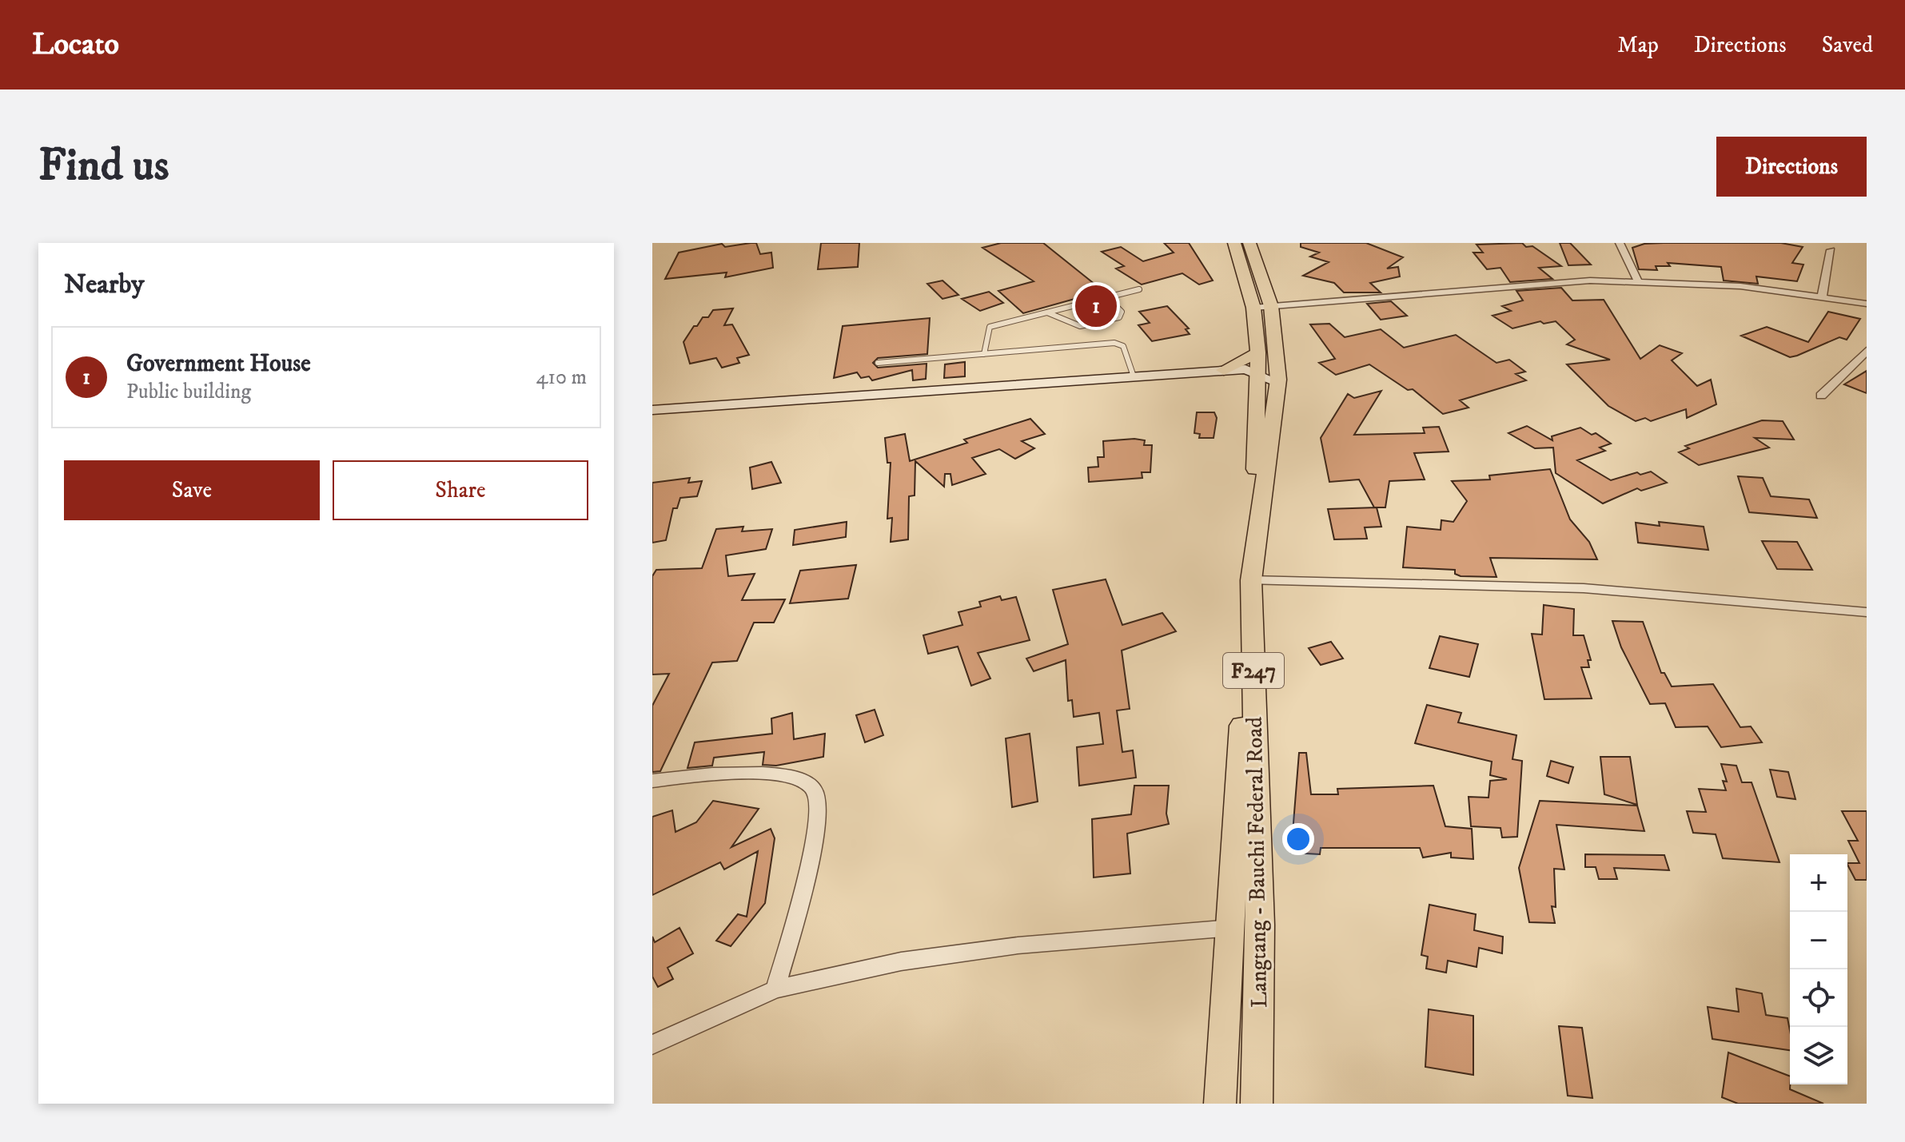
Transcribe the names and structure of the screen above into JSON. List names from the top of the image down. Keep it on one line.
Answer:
{"streets":{"main road":["F247","Langtang - Bauchi Federal Road"]},"page":{"header":"Locato","nav":["Map","Directions","Saved"],"buttons":["Directions",["Save","Share"]],"title":"Find us","heading":"Nearby","pins":"1","list":[{"mark":"1","name":"Government House","note":"Public building","value":"410 m"}],"map_buttons":["+","−"]}}
